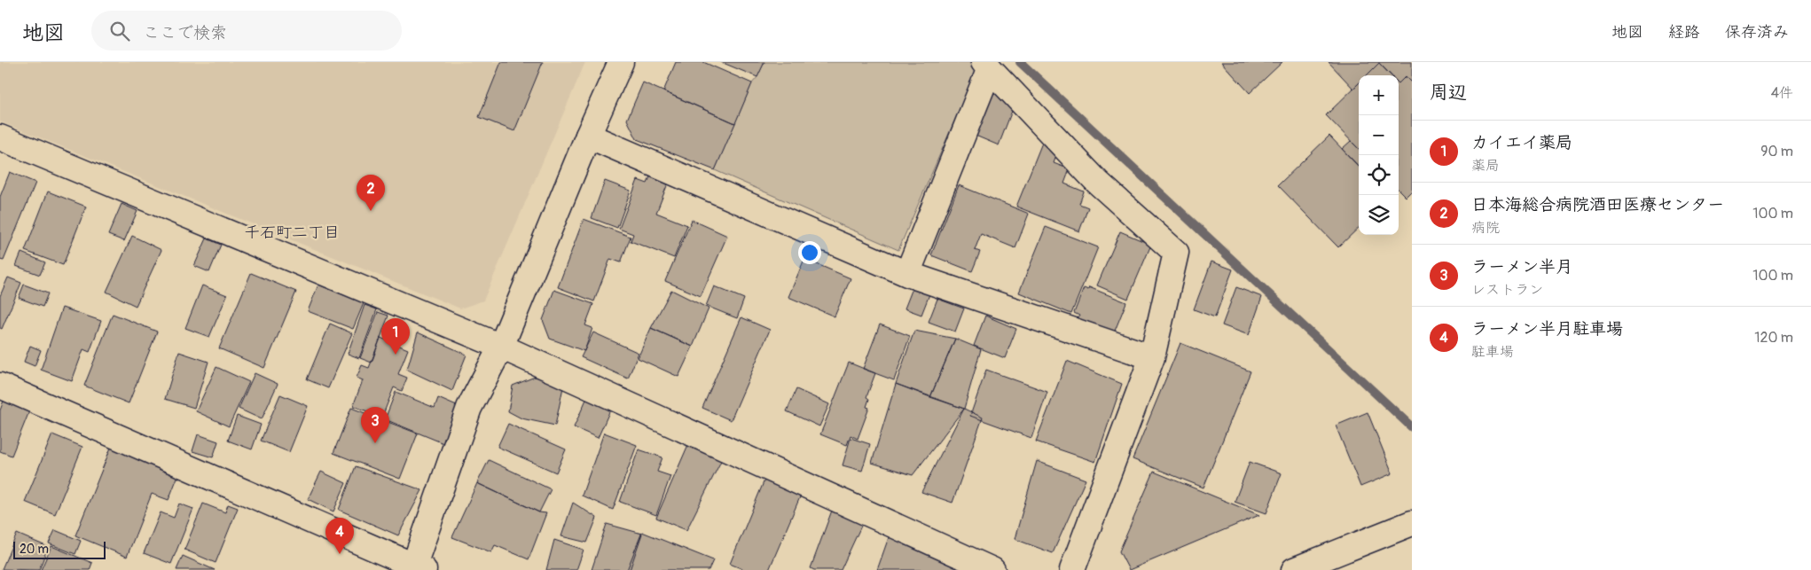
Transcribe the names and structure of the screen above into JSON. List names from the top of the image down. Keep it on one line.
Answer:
{"districts":["千石町二丁目"],"scale_bar":"20 m","page":{"header":"地図","search":"ここで検索","nav":["地図","経路","保存済み"],"heading":["周辺","4件"],"map_buttons":["+","−"],"list":[{"mark":"1","name":"カイエイ薬局","note":"薬局","value":"90 m"},{"mark":"2","name":"日本海総合病院酒田医療センター","note":"病院","value":"100 m"},{"mark":"3","name":"ラーメン半月","note":"レストラン","value":"100 m"},{"mark":"4","name":"ラーメン半月駐車場","note":"駐車場","value":"120 m"}],"pins":["2","1","3","4"],"scale":"20 m"}}
